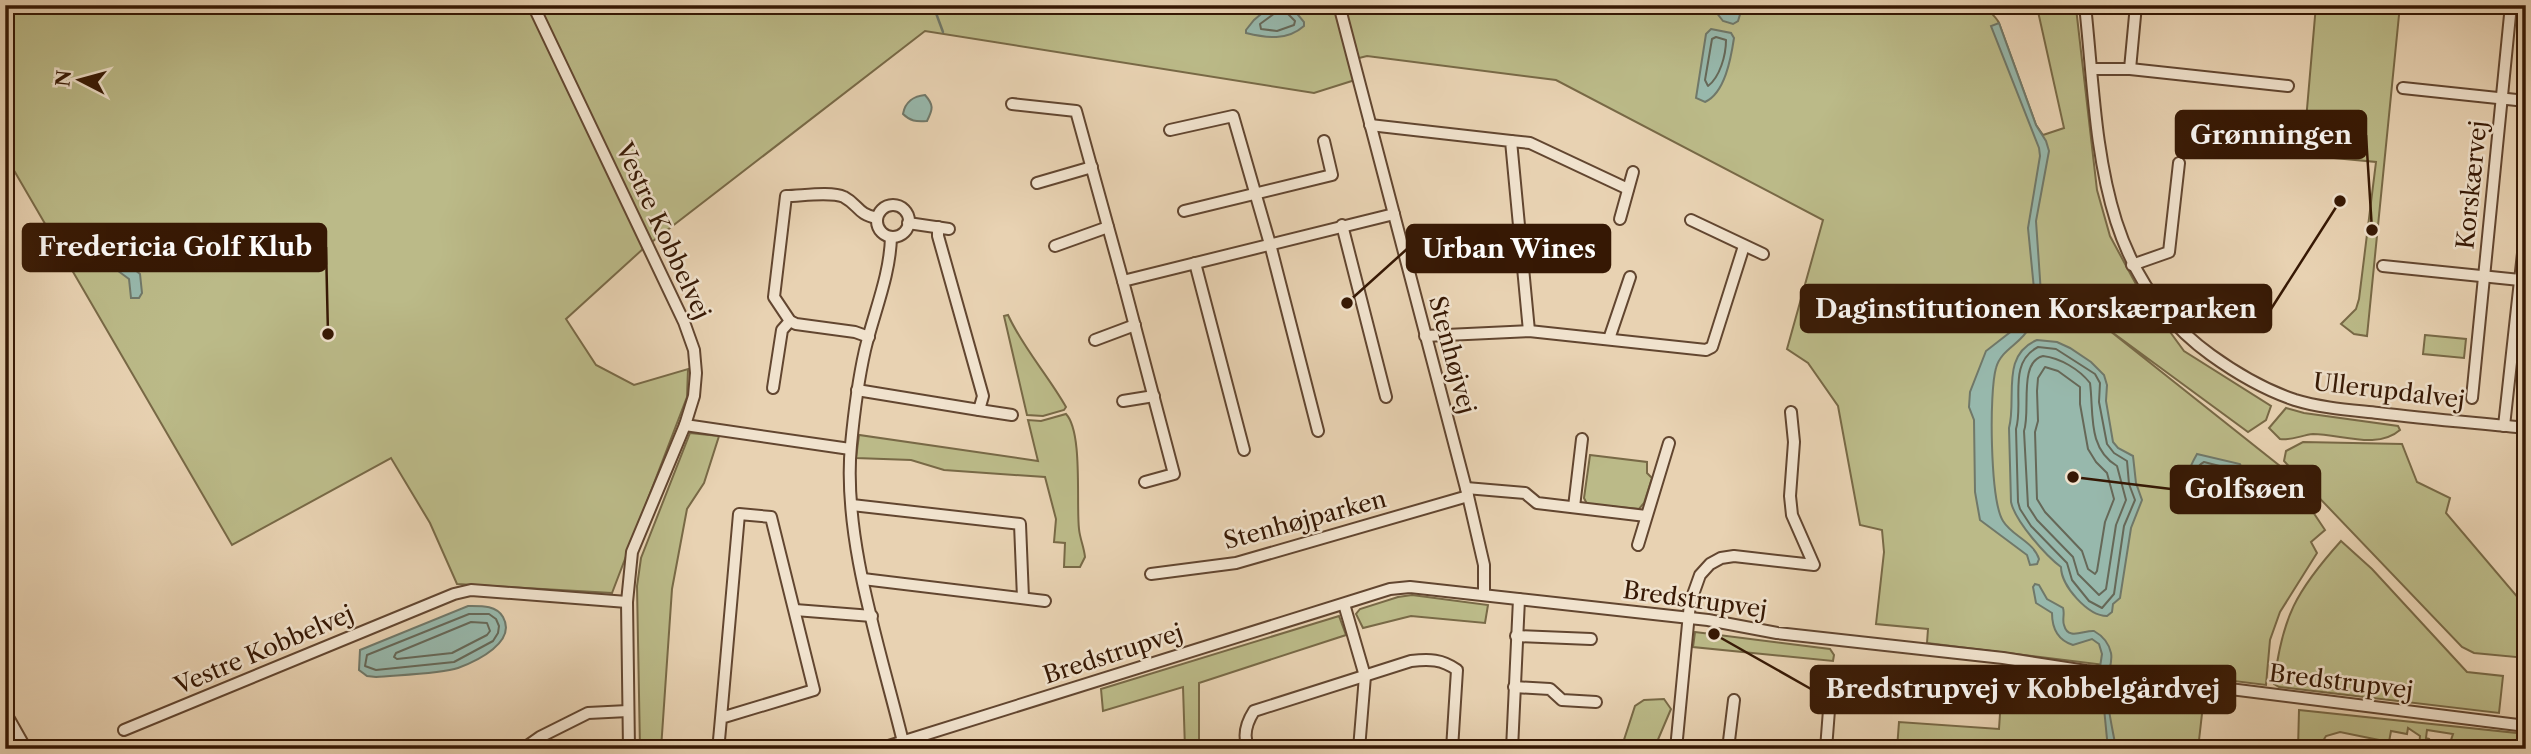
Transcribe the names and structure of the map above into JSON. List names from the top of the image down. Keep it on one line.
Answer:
{"streets":{"street":["Korskærvej","Vestre Kobbelvej","Stenhøjvej","Ullerupdalvej","Stenhøjparken","Bredstrupvej"]},"crossings":[["Stenhøjvej","Stenhøjparken"],["Stenhøjvej","Bredstrupvej"]],"places":["Daginstitutionen Korskærparken","Grønningen","Urban Wines","Fredericia Golf Klub","Golfsøen","Bredstrupvej v Kobbelgårdvej"],"north":"left"}
